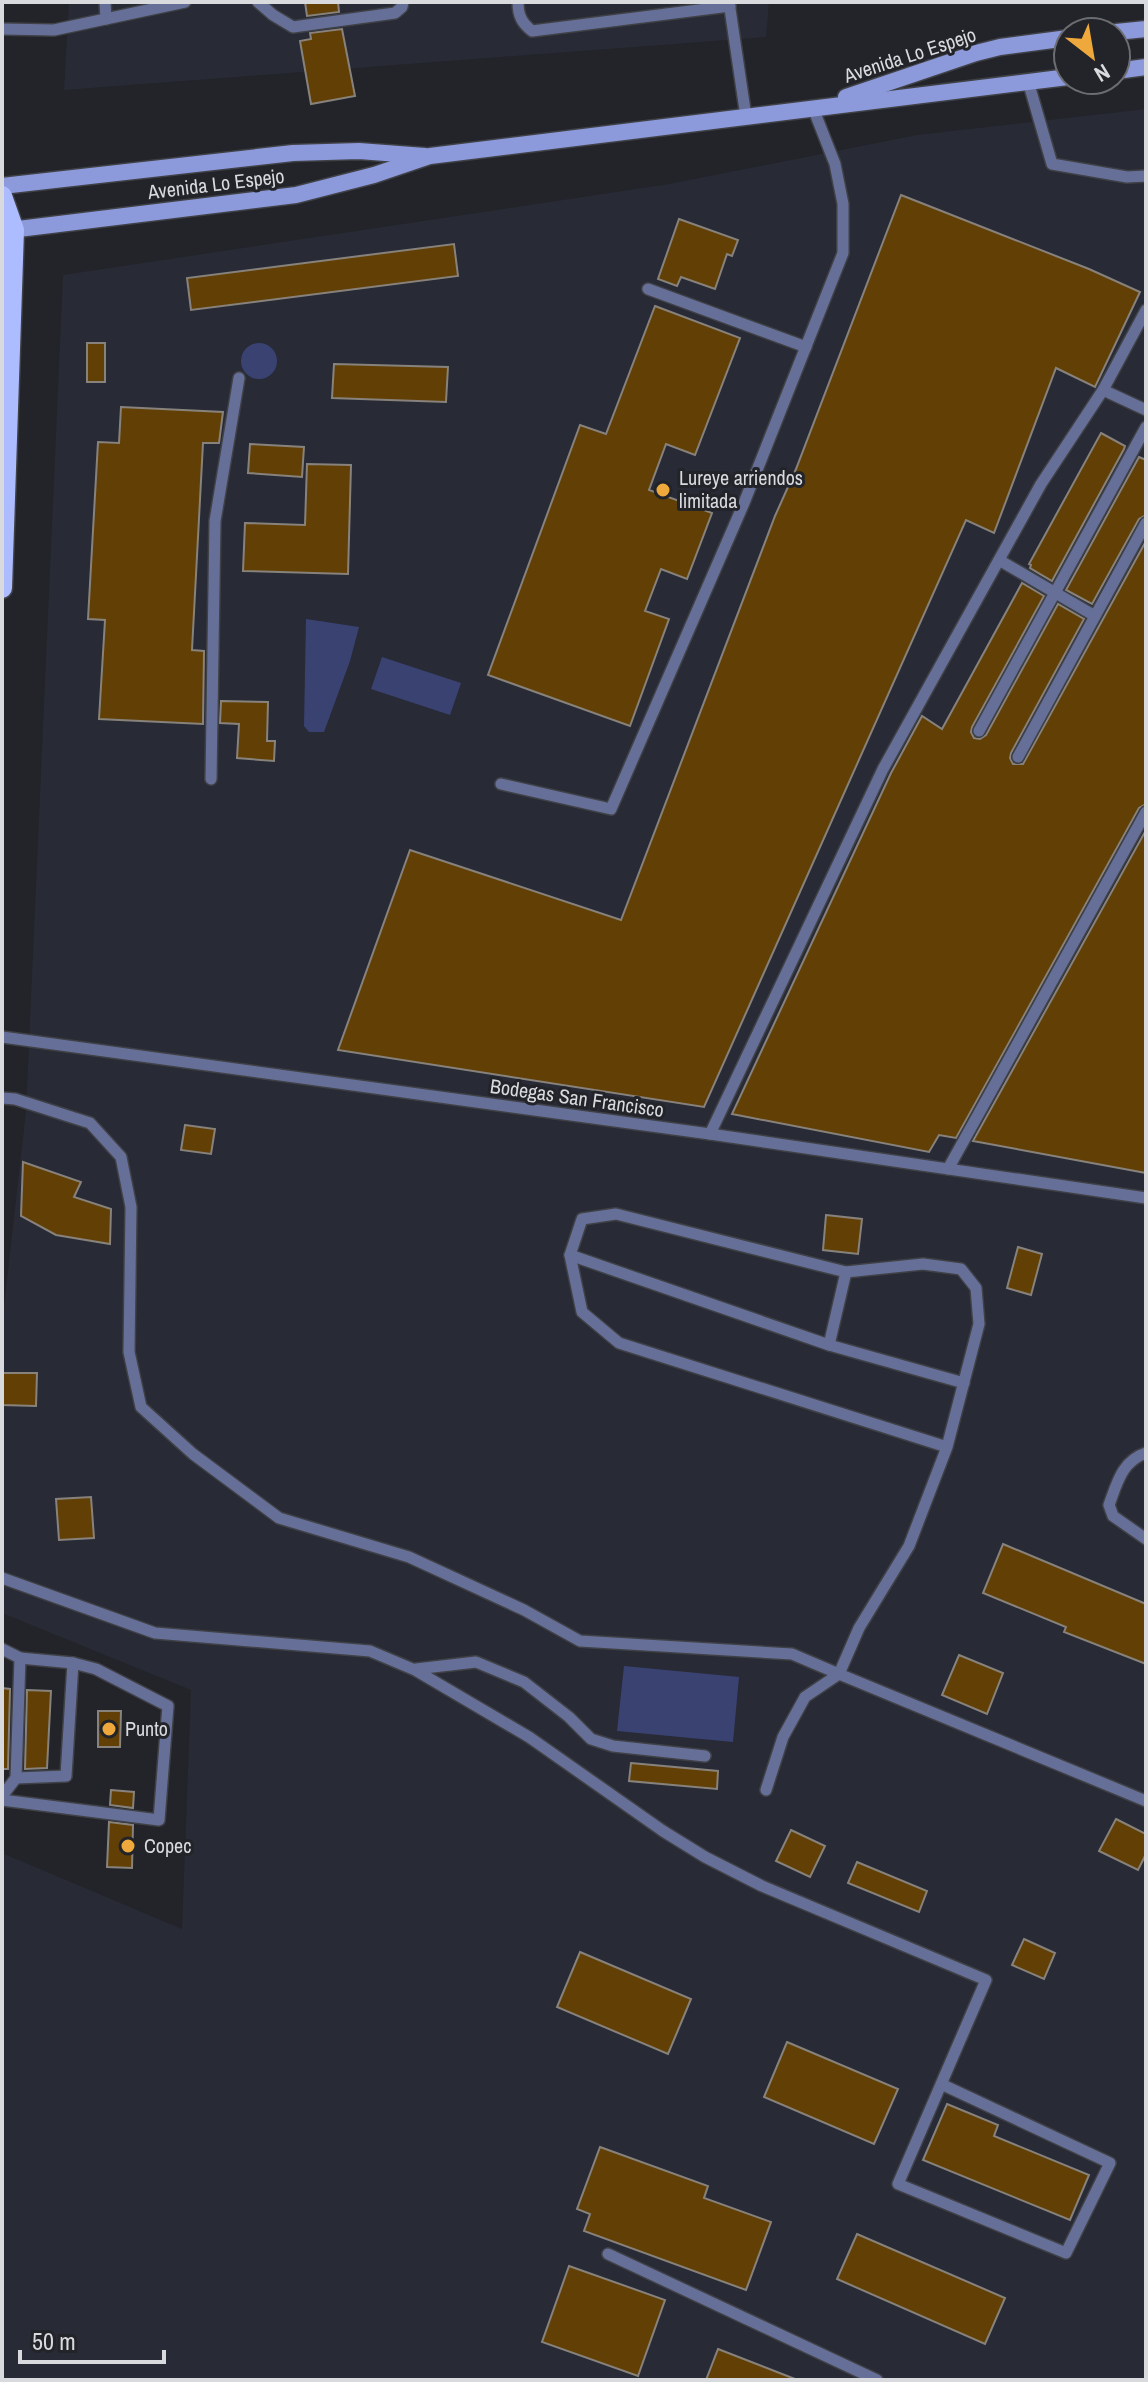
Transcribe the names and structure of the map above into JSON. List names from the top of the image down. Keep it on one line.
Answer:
{"streets":{"main road":["Avenida Lo Espejo"],"lane":["Bodegas San Francisco"]},"places":["Lureye arriendos limitada","Punto","Copec"],"scale_bar":"50 m","north":"bottom right"}
